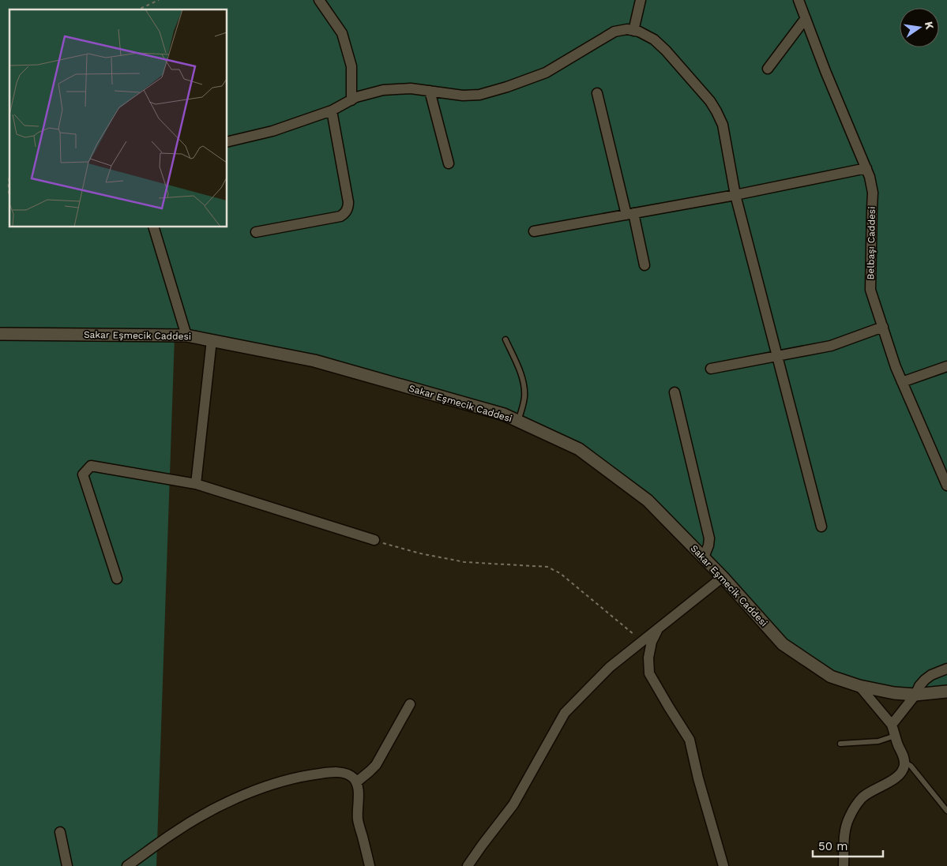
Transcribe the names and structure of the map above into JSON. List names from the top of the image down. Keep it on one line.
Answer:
{"streets":{"street":["Belbaşı Caddesi","Sakar Eşmecik Caddesi"]},"scale_bar":"50 m","north":"right"}
